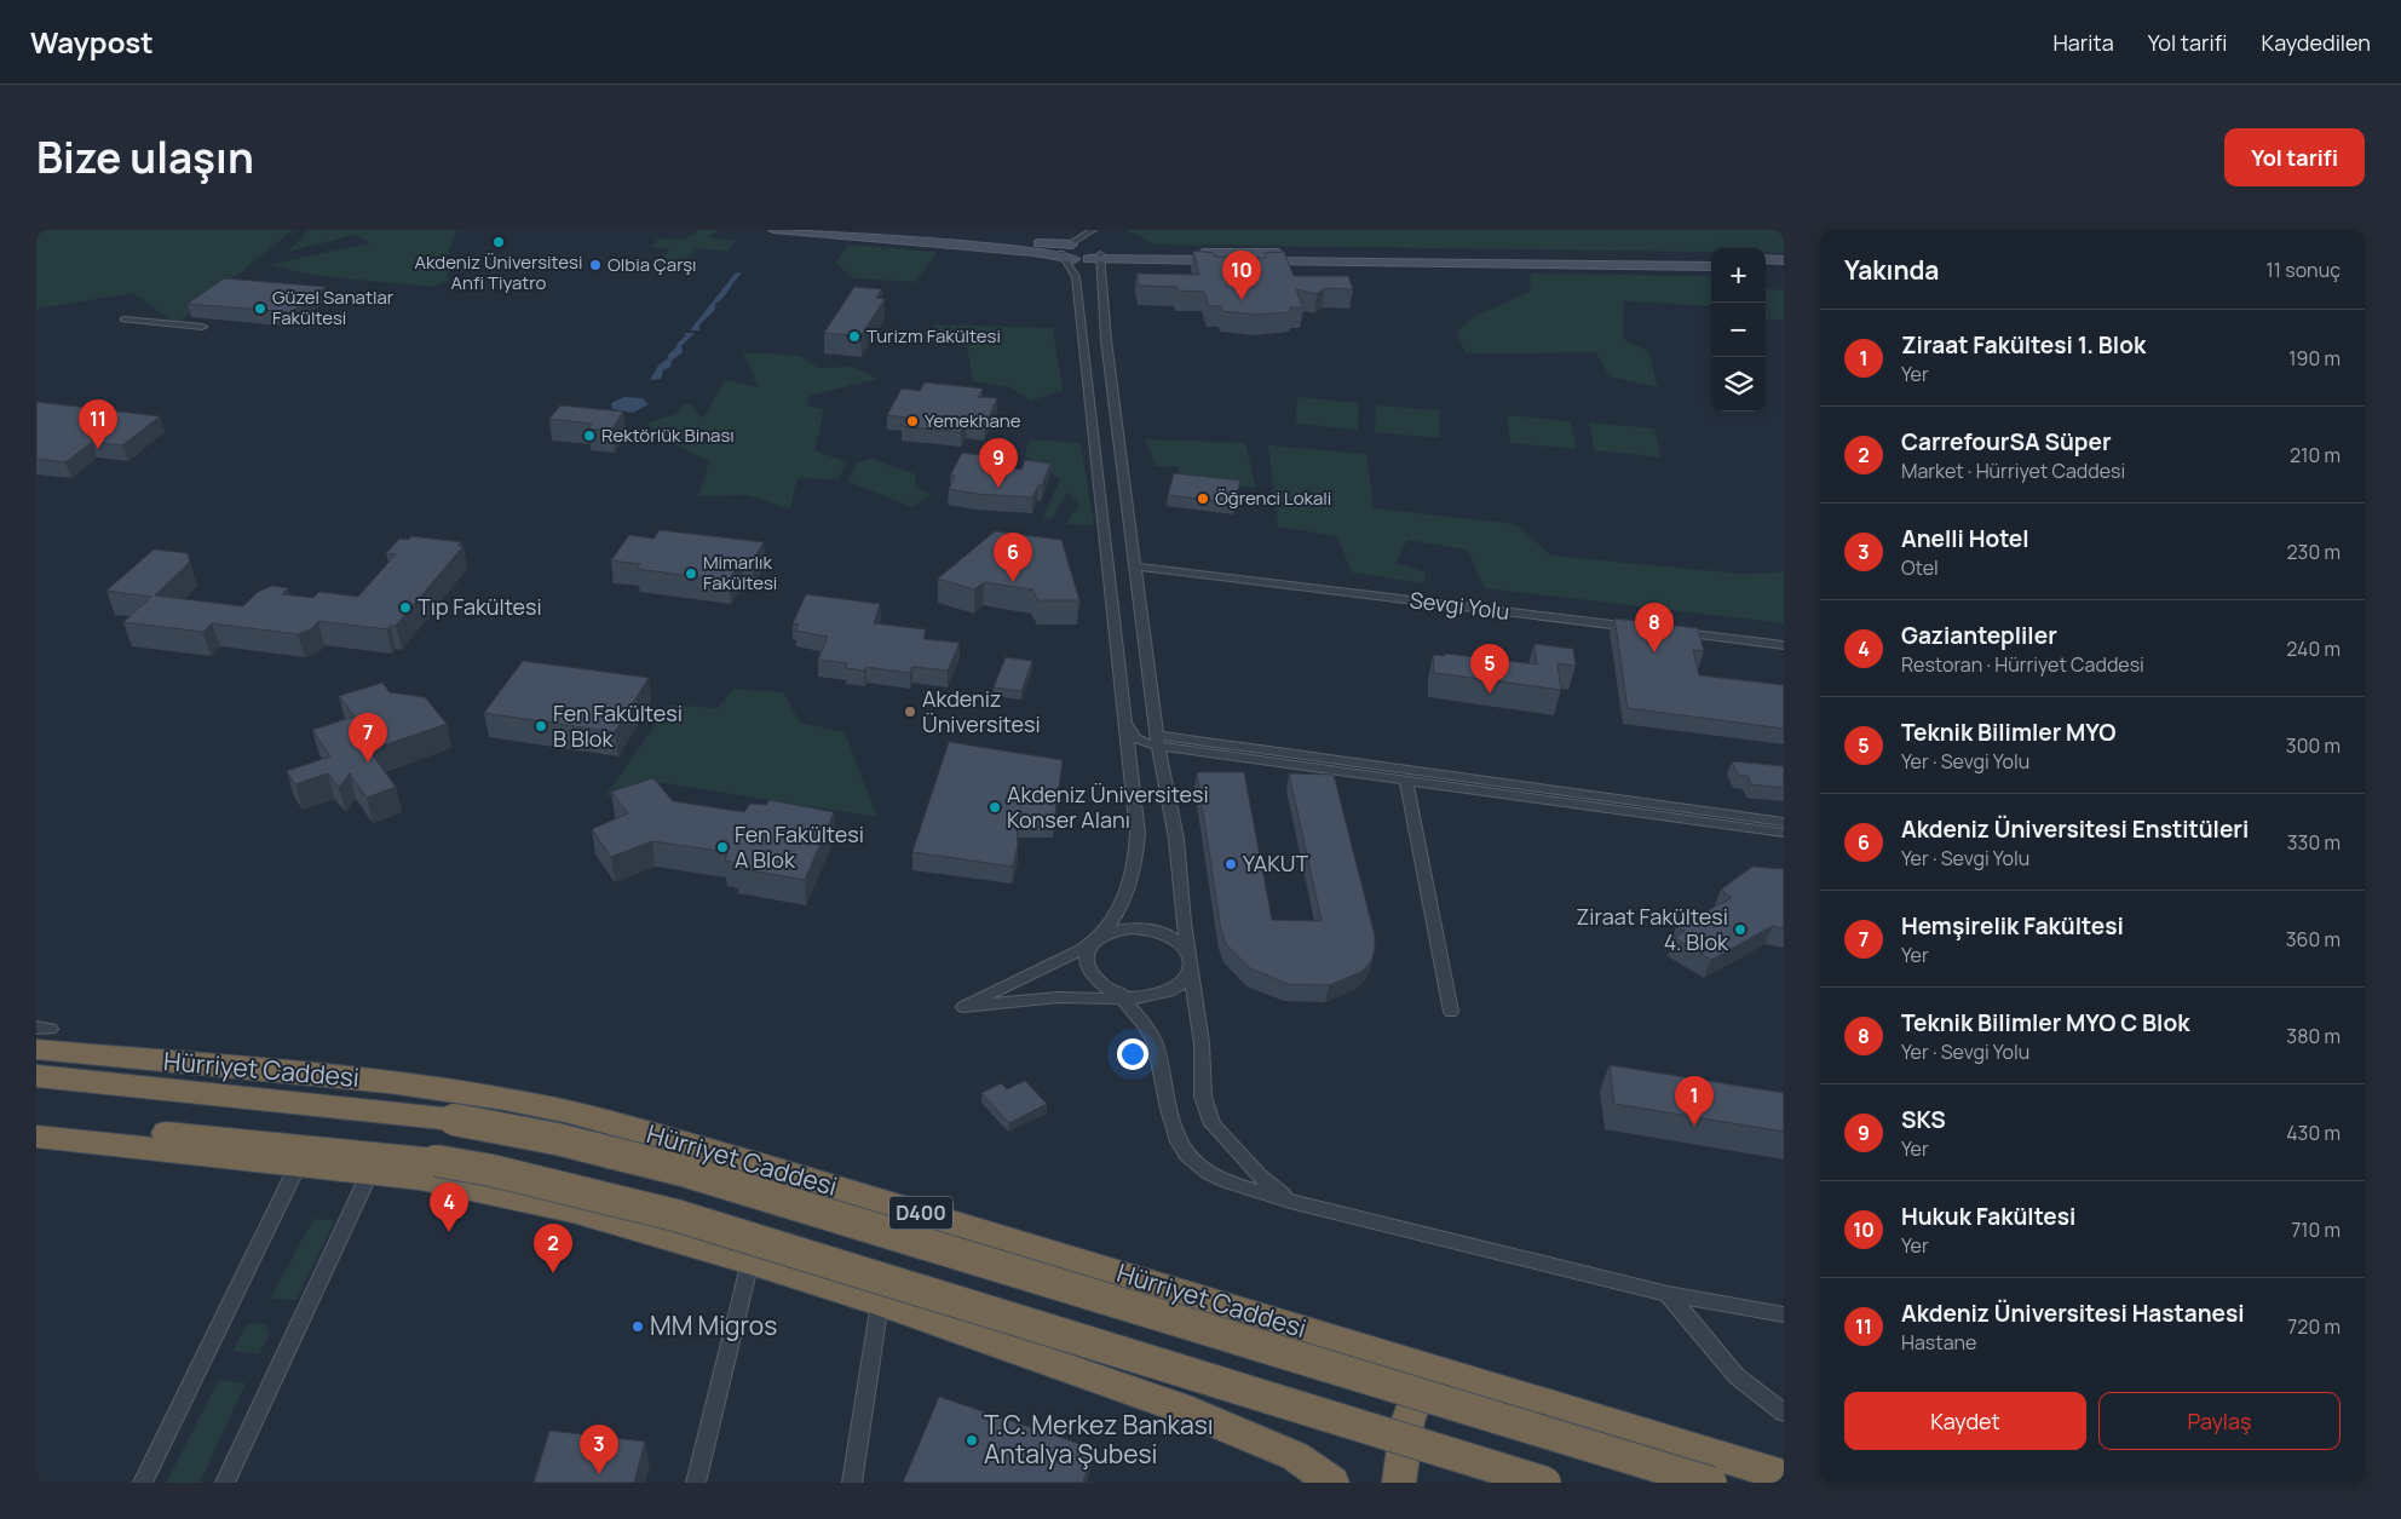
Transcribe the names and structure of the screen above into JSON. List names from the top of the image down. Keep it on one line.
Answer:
{"streets":{"highway":["Hürriyet Caddesi","D400"],"street":["Sevgi Yolu"]},"places":["Akdeniz Üniversitesi Anfi Tiyatro","Olbia Çarşı","Güzel Sanatlar Fakültesi","Turizm Fakültesi","Yemekhane","Rektörlük Binası","Öğrenci Lokali","Mimarlık Fakültesi","Tıp Fakültesi","Akdeniz Üniversitesi","Fen Fakültesi B Blok","Akdeniz Üniversitesi Konser Alanı","Fen Fakültesi A Blok","YAKUT","Ziraat Fakültesi 4. Blok","MM Migros","T.C. Merkez Bankası Antalya Şubesi"],"page":{"header":"Waypost","nav":["Harita","Yol tarifi","Kaydedilen"],"title":"Bize ulaşın","buttons":["Yol tarifi",["Kaydet","Paylaş"]],"heading":["Yakında","11 sonuç"],"map_buttons":["+","−"],"pins":["10","11","9","6","8","5","7","1","4","2","3"],"list":[{"mark":"1","name":"Ziraat Fakültesi 1. Blok","note":"Yer","value":"190 m"},{"mark":"2","name":"CarrefourSA Süper","note":"Market · Hürriyet Caddesi","value":"210 m"},{"mark":"3","name":"Anelli Hotel","note":"Otel","value":"230 m"},{"mark":"4","name":"Gaziantepliler","note":"Restoran · Hürriyet Caddesi","value":"240 m"},{"mark":"5","name":"Teknik Bilimler MYO","note":"Yer · Sevgi Yolu","value":"300 m"},{"mark":"6","name":"Akdeniz Üniversitesi Enstitüleri","note":"Yer · Sevgi Yolu","value":"330 m"},{"mark":"7","name":"Hemşirelik Fakültesi","note":"Yer","value":"360 m"},{"mark":"8","name":"Teknik Bilimler MYO C Blok","note":"Yer · Sevgi Yolu","value":"380 m"},{"mark":"9","name":"SKS","note":"Yer","value":"430 m"},{"mark":"10","name":"Hukuk Fakültesi","note":"Yer","value":"710 m"},{"mark":"11","name":"Akdeniz Üniversitesi Hastanesi","note":"Hastane","value":"720 m"}]}}
